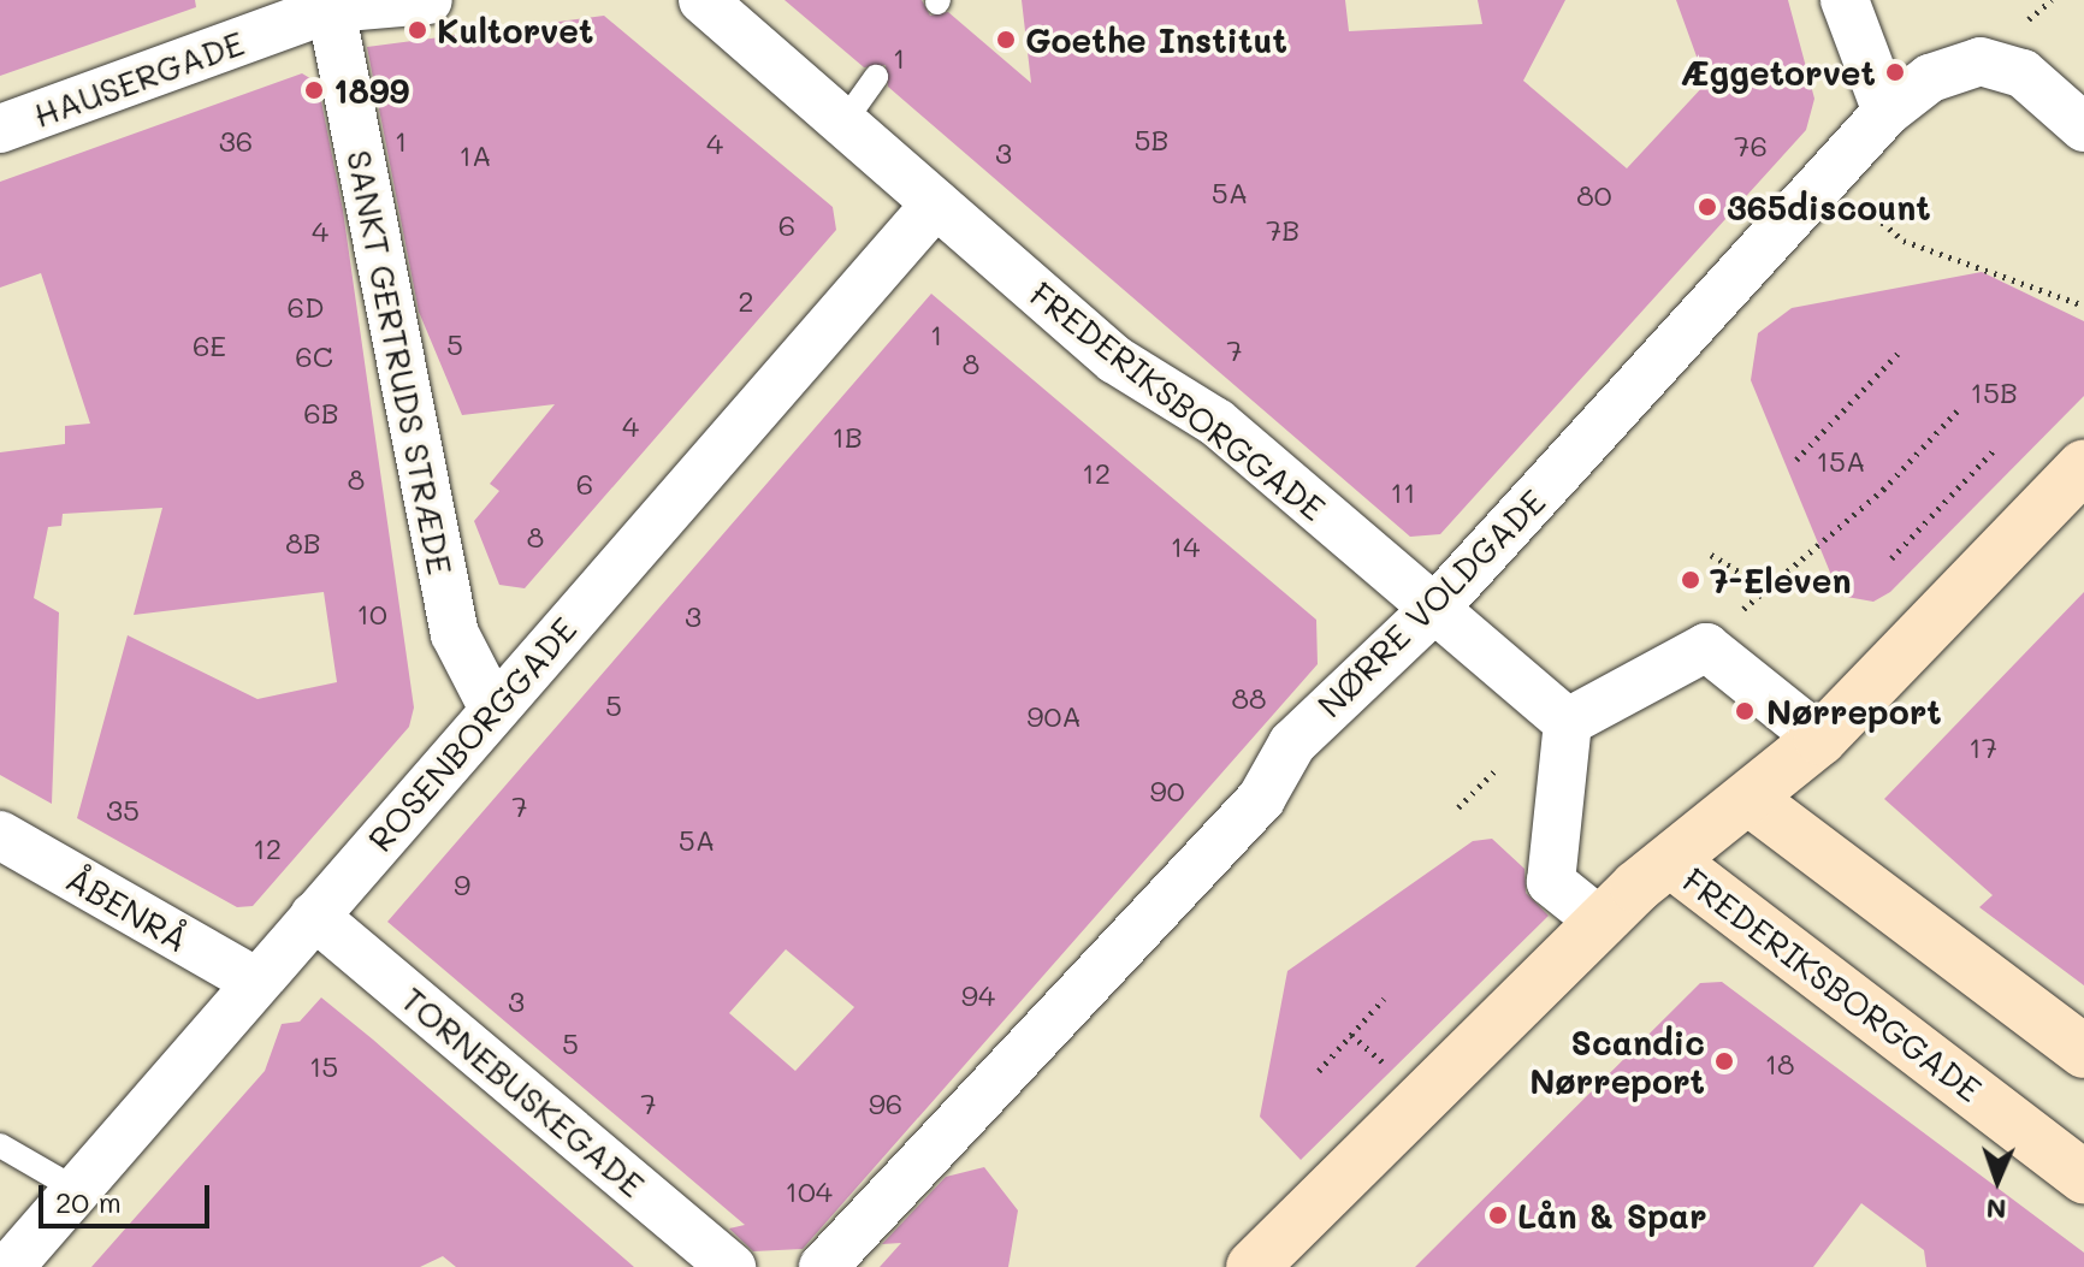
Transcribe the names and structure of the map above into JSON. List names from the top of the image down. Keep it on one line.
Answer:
{"streets":{"street":["HAUSERGADE","SANKT GERTRUDS STRÆDE","FREDERIKSBORGGADE","NØRRE VOLDGADE","ROSENBORGGADE","ÅBENRÅ","TORNEBUSKEGADE"]},"crossings":[["HAUSERGADE","SANKT GERTRUDS STRÆDE"],["SANKT GERTRUDS STRÆDE","ROSENBORGGADE"],["FREDERIKSBORGGADE","NØRRE VOLDGADE"],["FREDERIKSBORGGADE","ROSENBORGGADE"],["ROSENBORGGADE","ÅBENRÅ"],["ROSENBORGGADE","TORNEBUSKEGADE"]],"places":["Kultorvet","Goethe Institut","Æggetorvet","1899","365discount","7-Eleven","Nørreport","Scandic Nørreport","Lån & Spar"],"house_numbers":["1","5B","36","1","4","76","3","1A","5A","80","6","7B","4","2","6D","1","5","6E","7","6C","8","15B","6B","4","1B","15A","12","8","6","11","8","8B","14","10","3","88","5","90A","17","90","7","35","5A","12","9","94","3","5","18","15","7","96","104"],"scale_bar":"20 m","north":"bottom"}
